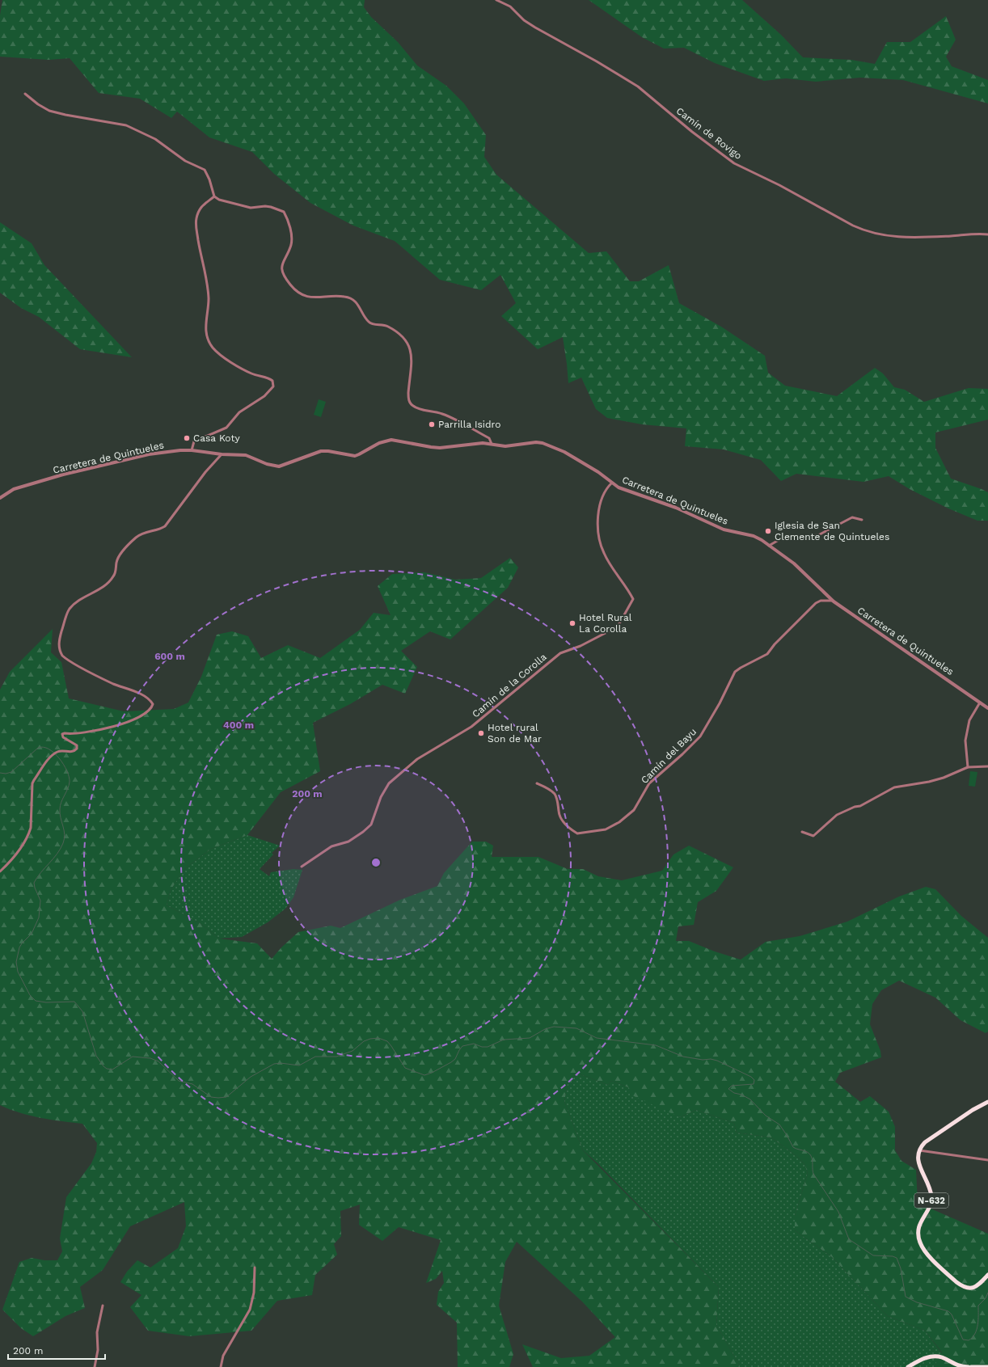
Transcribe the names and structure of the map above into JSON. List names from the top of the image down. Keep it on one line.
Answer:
{"streets":{"highway":["N-632"],"street":["Camín de Rovigo","Carretera de Quintueles","Camín de la Corolla","Camín del Bayu"]},"crossings":[["Carretera de Quintueles","Camín de la Corolla"],["Carretera de Quintueles","Camín del Bayu"]],"places":["Parrilla Isidro","Casa Koty","Iglesia de San Clemente de Quintueles","Hotel Rural La Corolla","Hotel rural Son de Mar"],"scale_bar":"200 m","rings":["600 m","400 m","200 m"]}
